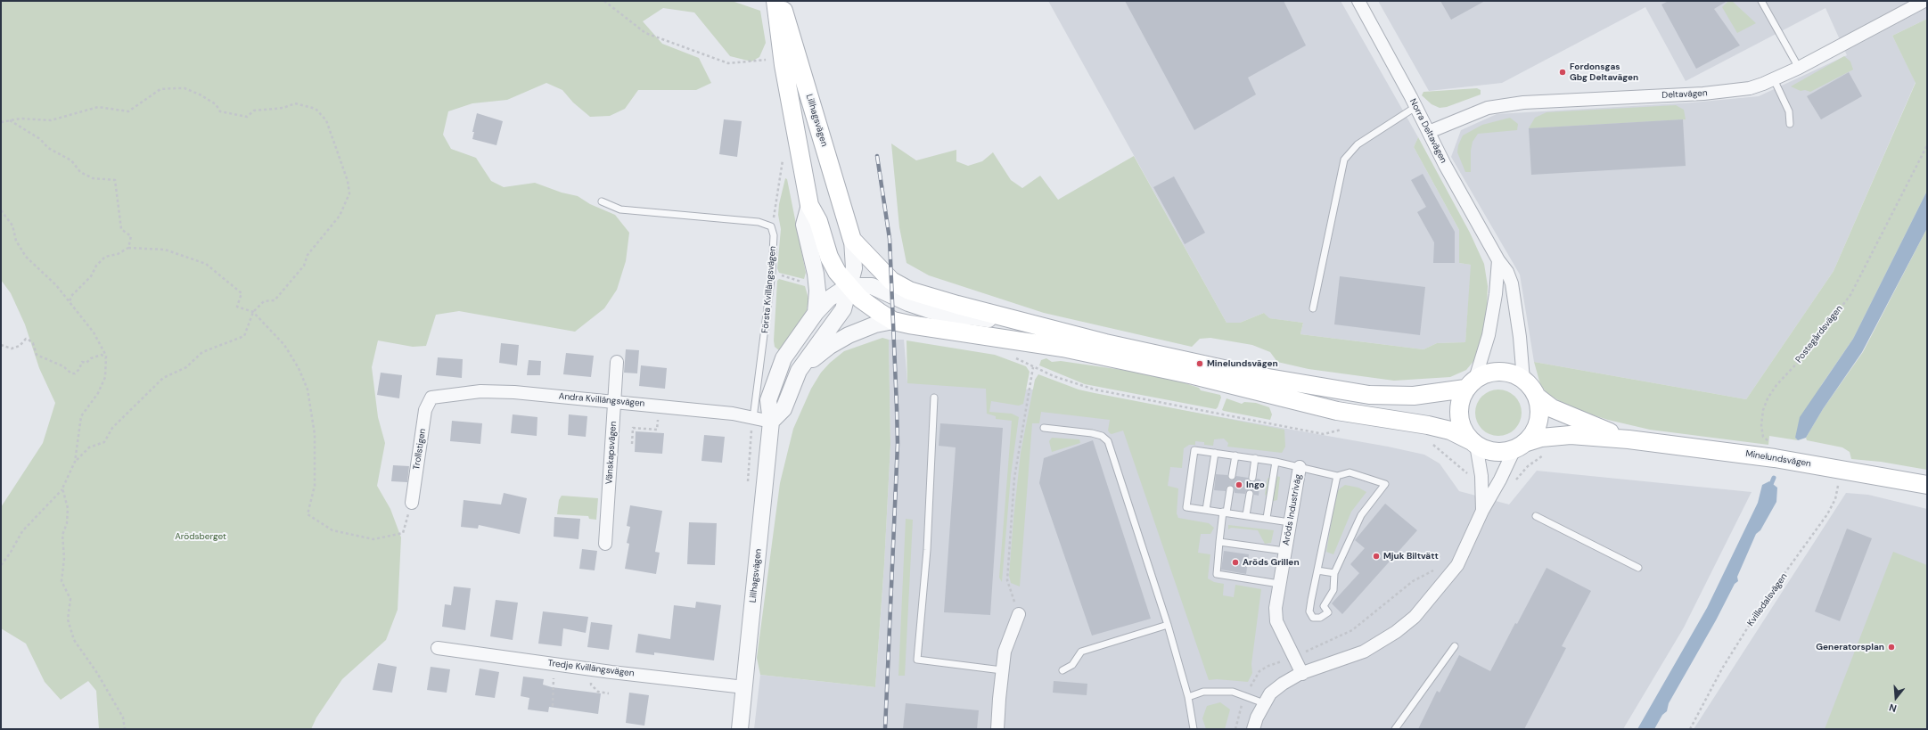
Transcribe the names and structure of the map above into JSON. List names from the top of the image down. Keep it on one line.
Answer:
{"streets":{"main road":["Lillhagsvägen","Minelundsvägen"],"street":["Deltavägen","Norra Deltavägen","Andra Kvillängsvägen","Trollstigen","Vänskapsvägen","Aröds Industriväg","Tredje Kvillängsvägen"],"lane":["Första Kvillängsvägen"],"path":["Postegårdsvägen","Kvilledalsvägen"]},"crossings":[["Deltavägen","Norra Deltavägen"],["Lillhagsvägen","Andra Kvillängsvägen"],["Lillhagsvägen","Minelundsvägen"],["Lillhagsvägen","Tredje Kvillängsvägen"],["Norra Deltavägen","Minelundsvägen"],["Första Kvillängsvägen","Andra Kvillängsvägen"],["Andra Kvillängsvägen","Trollstigen"],["Andra Kvillängsvägen","Vänskapsvägen"],["Minelundsvägen","Kvilledalsvägen"]],"parks":["Arödsberget"],"places":["Fordonsgas Gbg Deltavägen","Minelundsvägen","Ingo","Mjuk Biltvätt","Aröds Grillen","Generatorsplan"],"north":"bottom"}
